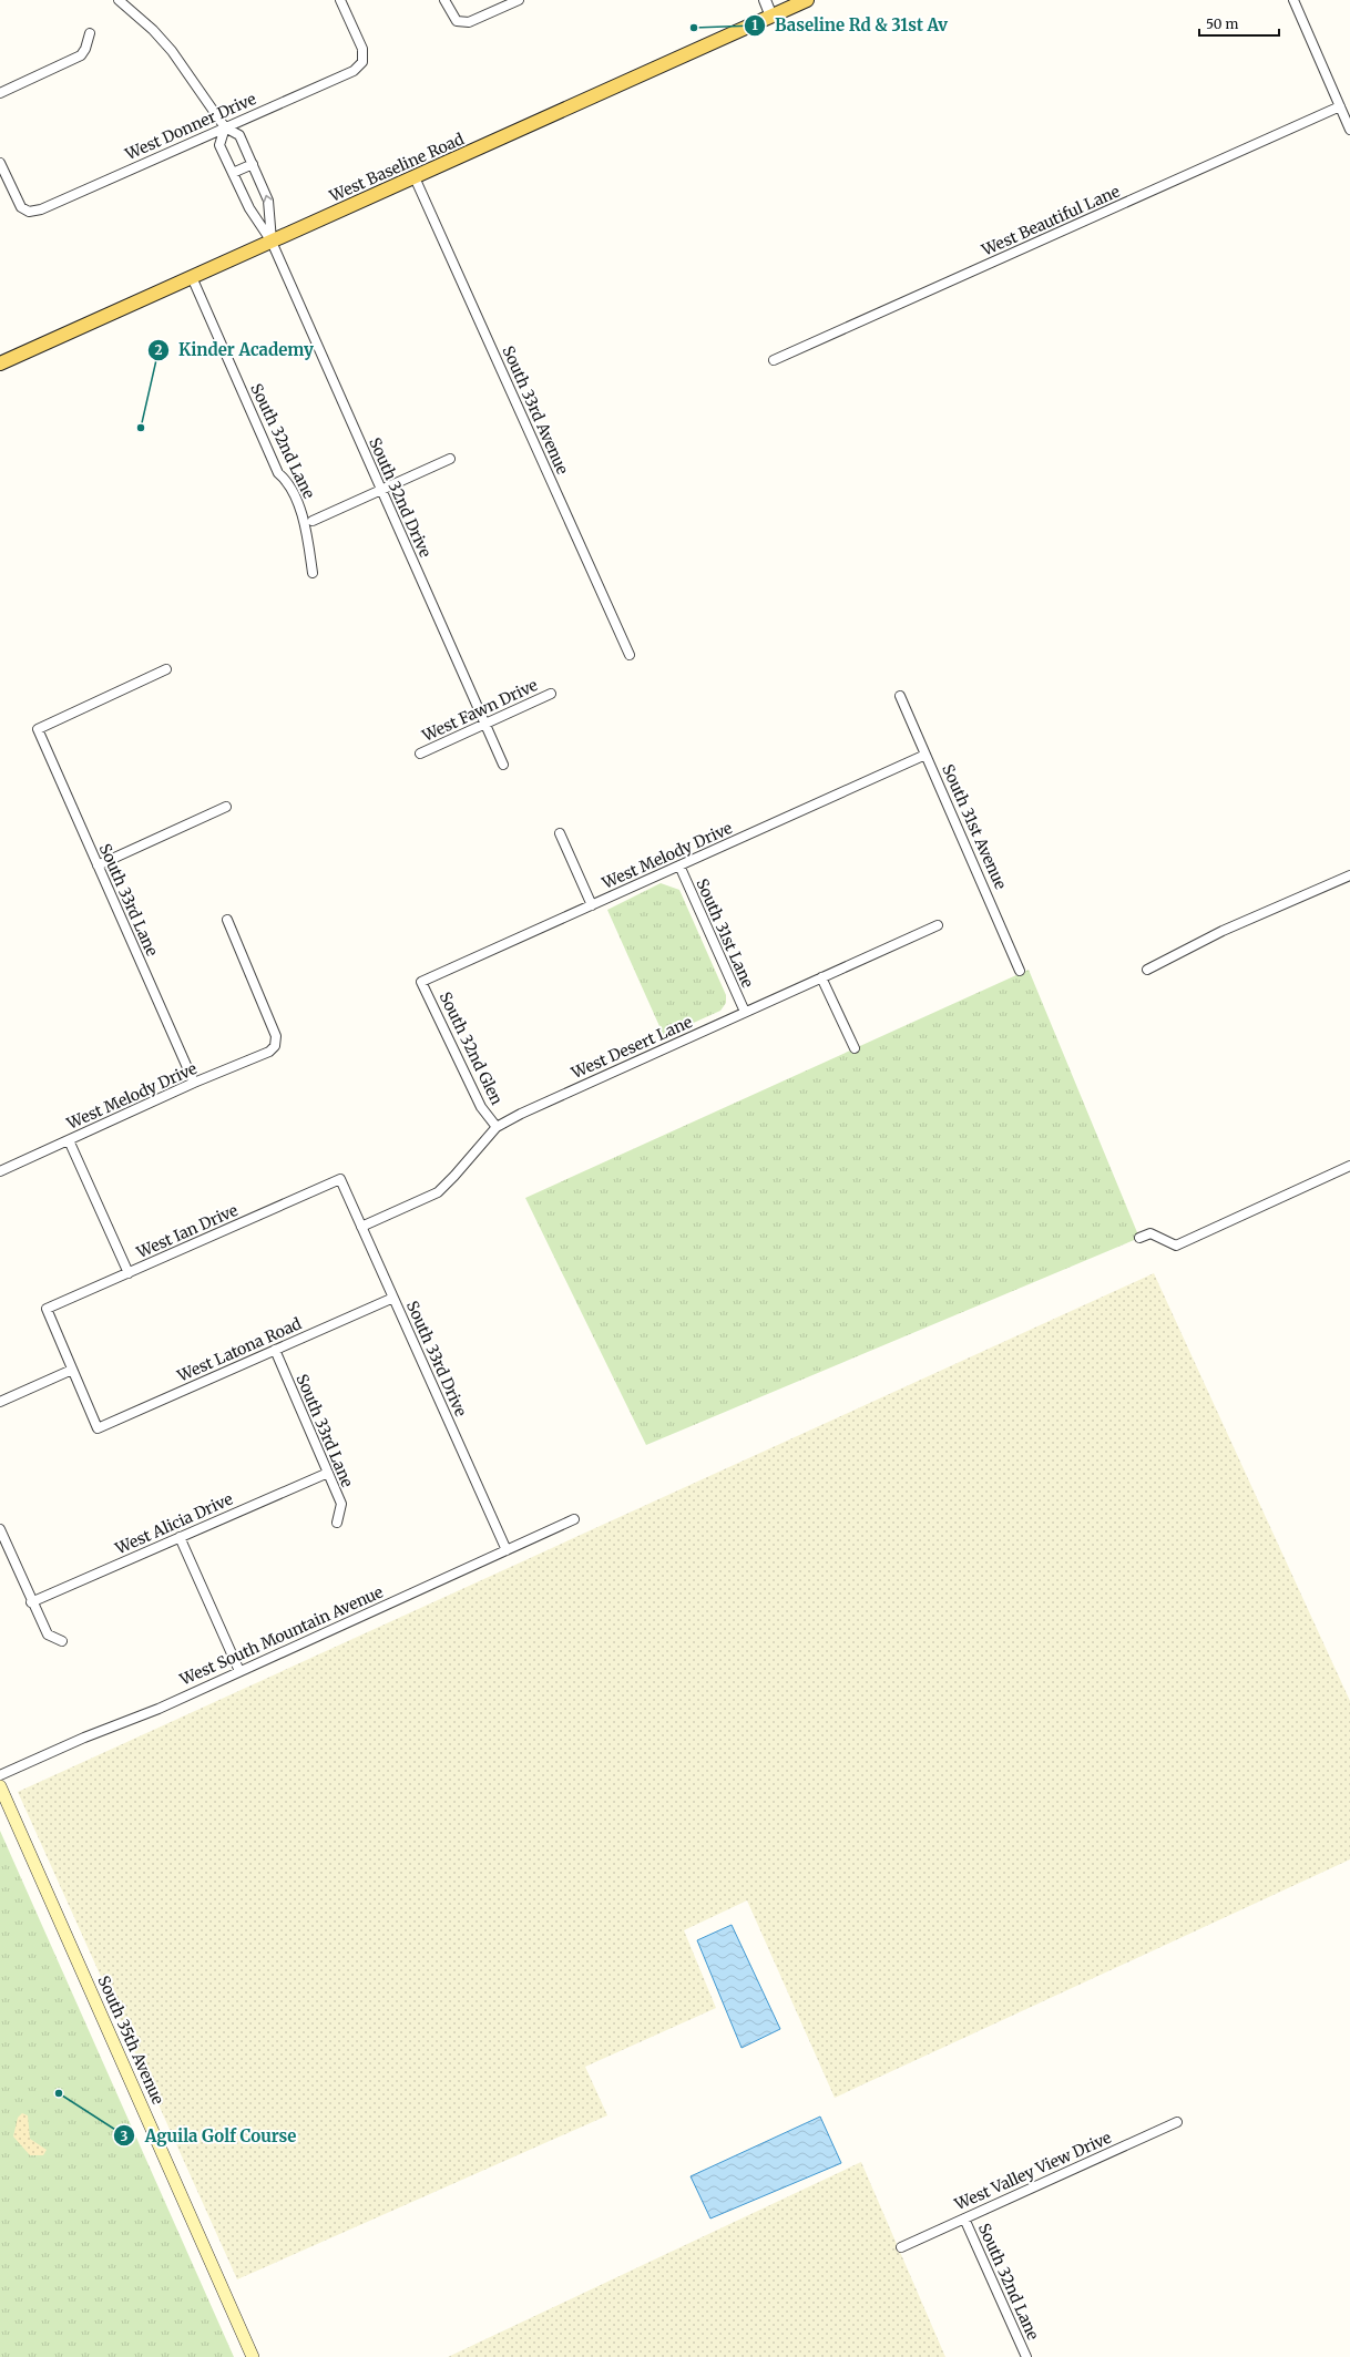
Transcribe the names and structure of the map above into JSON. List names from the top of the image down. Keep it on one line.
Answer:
{"streets":{"main road":["West Baseline Road","South 35th Avenue"],"street":["West Donner Drive","West Beautiful Lane","South 33rd Avenue","South 32nd Lane","South 32nd Drive","West Fawn Drive","South 31st Avenue","West Melody Drive","South 33rd Lane","South 31st Lane","West Desert Lane","South 32nd Glen","West Ian Drive","West Latona Road","South 33rd Drive","West Alicia Drive","West South Mountain Avenue","West Valley View Drive"]},"crossings":[["West Baseline Road","South 33rd Avenue"],["West Baseline Road","South 32nd Lane"],["West Baseline Road","South 32nd Drive"],["South 32nd Lane","West Valley View Drive"],["South 32nd Drive","West Fawn Drive"],["South 31st Avenue","West Melody Drive"],["West Melody Drive","South 33rd Lane"],["West Melody Drive","South 31st Lane"],["West Melody Drive","South 32nd Glen"],["South 33rd Lane","West Latona Road"],["South 33rd Lane","West Alicia Drive"],["South 31st Lane","West Desert Lane"],["West Desert Lane","South 32nd Glen"],["West Desert Lane","South 33rd Drive"],["West Ian Drive","West Latona Road"],["West Ian Drive","South 33rd Drive"],["West Latona Road","South 33rd Drive"],["South 33rd Drive","West South Mountain Avenue"]],"places":["Baseline Rd & 31st Av","Kinder Academy","Aguila Golf Course"],"scale_bar":"50 m"}
